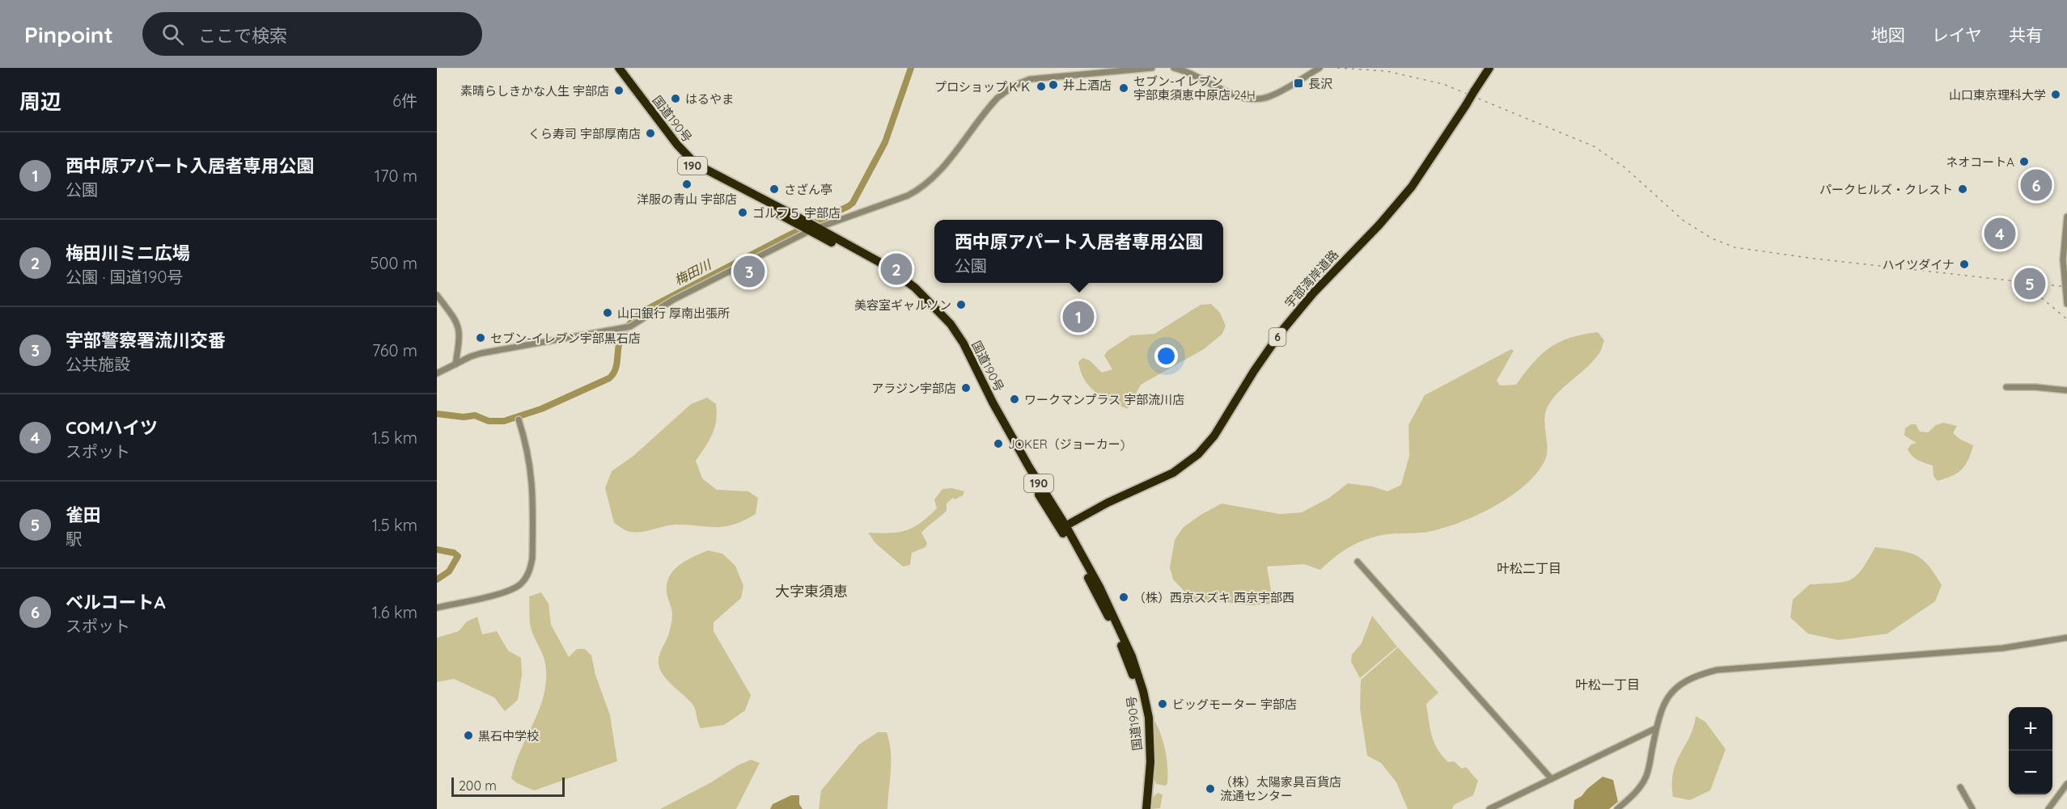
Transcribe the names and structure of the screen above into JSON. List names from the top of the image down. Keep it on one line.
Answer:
{"streets":{"highway":["国道190号","190","宇部湾岸道路","6"]},"crossings":[["国道190号","宇部湾岸道路"]],"districts":["叶松二丁目","大字東須恵","叶松一丁目"],"water":["梅田川"],"places":{"transit":["長沢"],"other":["井上酒店","プロショップＫＫ","セブン-イレブン 宇部東須恵中原店 24H","素晴らしきかな人生 宇部店","山口東京理科大学","はるやま","くら寿司 宇部厚南店","ネオコートA","洋服の青山 宇部店","さざん亭","パークヒルズ・クレスト","ゴルフ５ 宇部店","ハイツダイナ","美容室ギャルソン","山口銀行 厚南出張所","セブン-イレブン宇部黒石店","アラジン宇部店","ワークマンプラス 宇部流川店","JOKER（ジョーカー)","（株）西京スズキ 西京宇部西","ビッグモーター 宇部店","黒石中学校","（株）太陽家具百貨店 流通センター"]},"scale_bar":"200 m","page":{"header":"Pinpoint","search":"ここで検索","nav":["地図","レイヤ","共有"],"heading":["周辺","6件"],"list":[{"mark":"1","name":"西中原アパート入居者専用公園","note":"公園","value":"170 m"},{"mark":"2","name":"梅田川ミニ広場","note":"公園 · 国道190号","value":"500 m"},{"mark":"3","name":"宇部警察署流川交番","note":"公共施設","value":"760 m"},{"mark":"4","name":"COMハイツ","note":"スポット","value":"1.5 km"},{"mark":"5","name":"雀田","note":"駅","value":"1.5 km"},{"mark":"6","name":"ベルコートA","note":"スポット","value":"1.6 km"}],"pins":["6","4","2","3","5","1"],"popup":["西中原アパート入居者専用公園","公園"],"map_buttons":["+","−"],"scale":"200 m"}}
